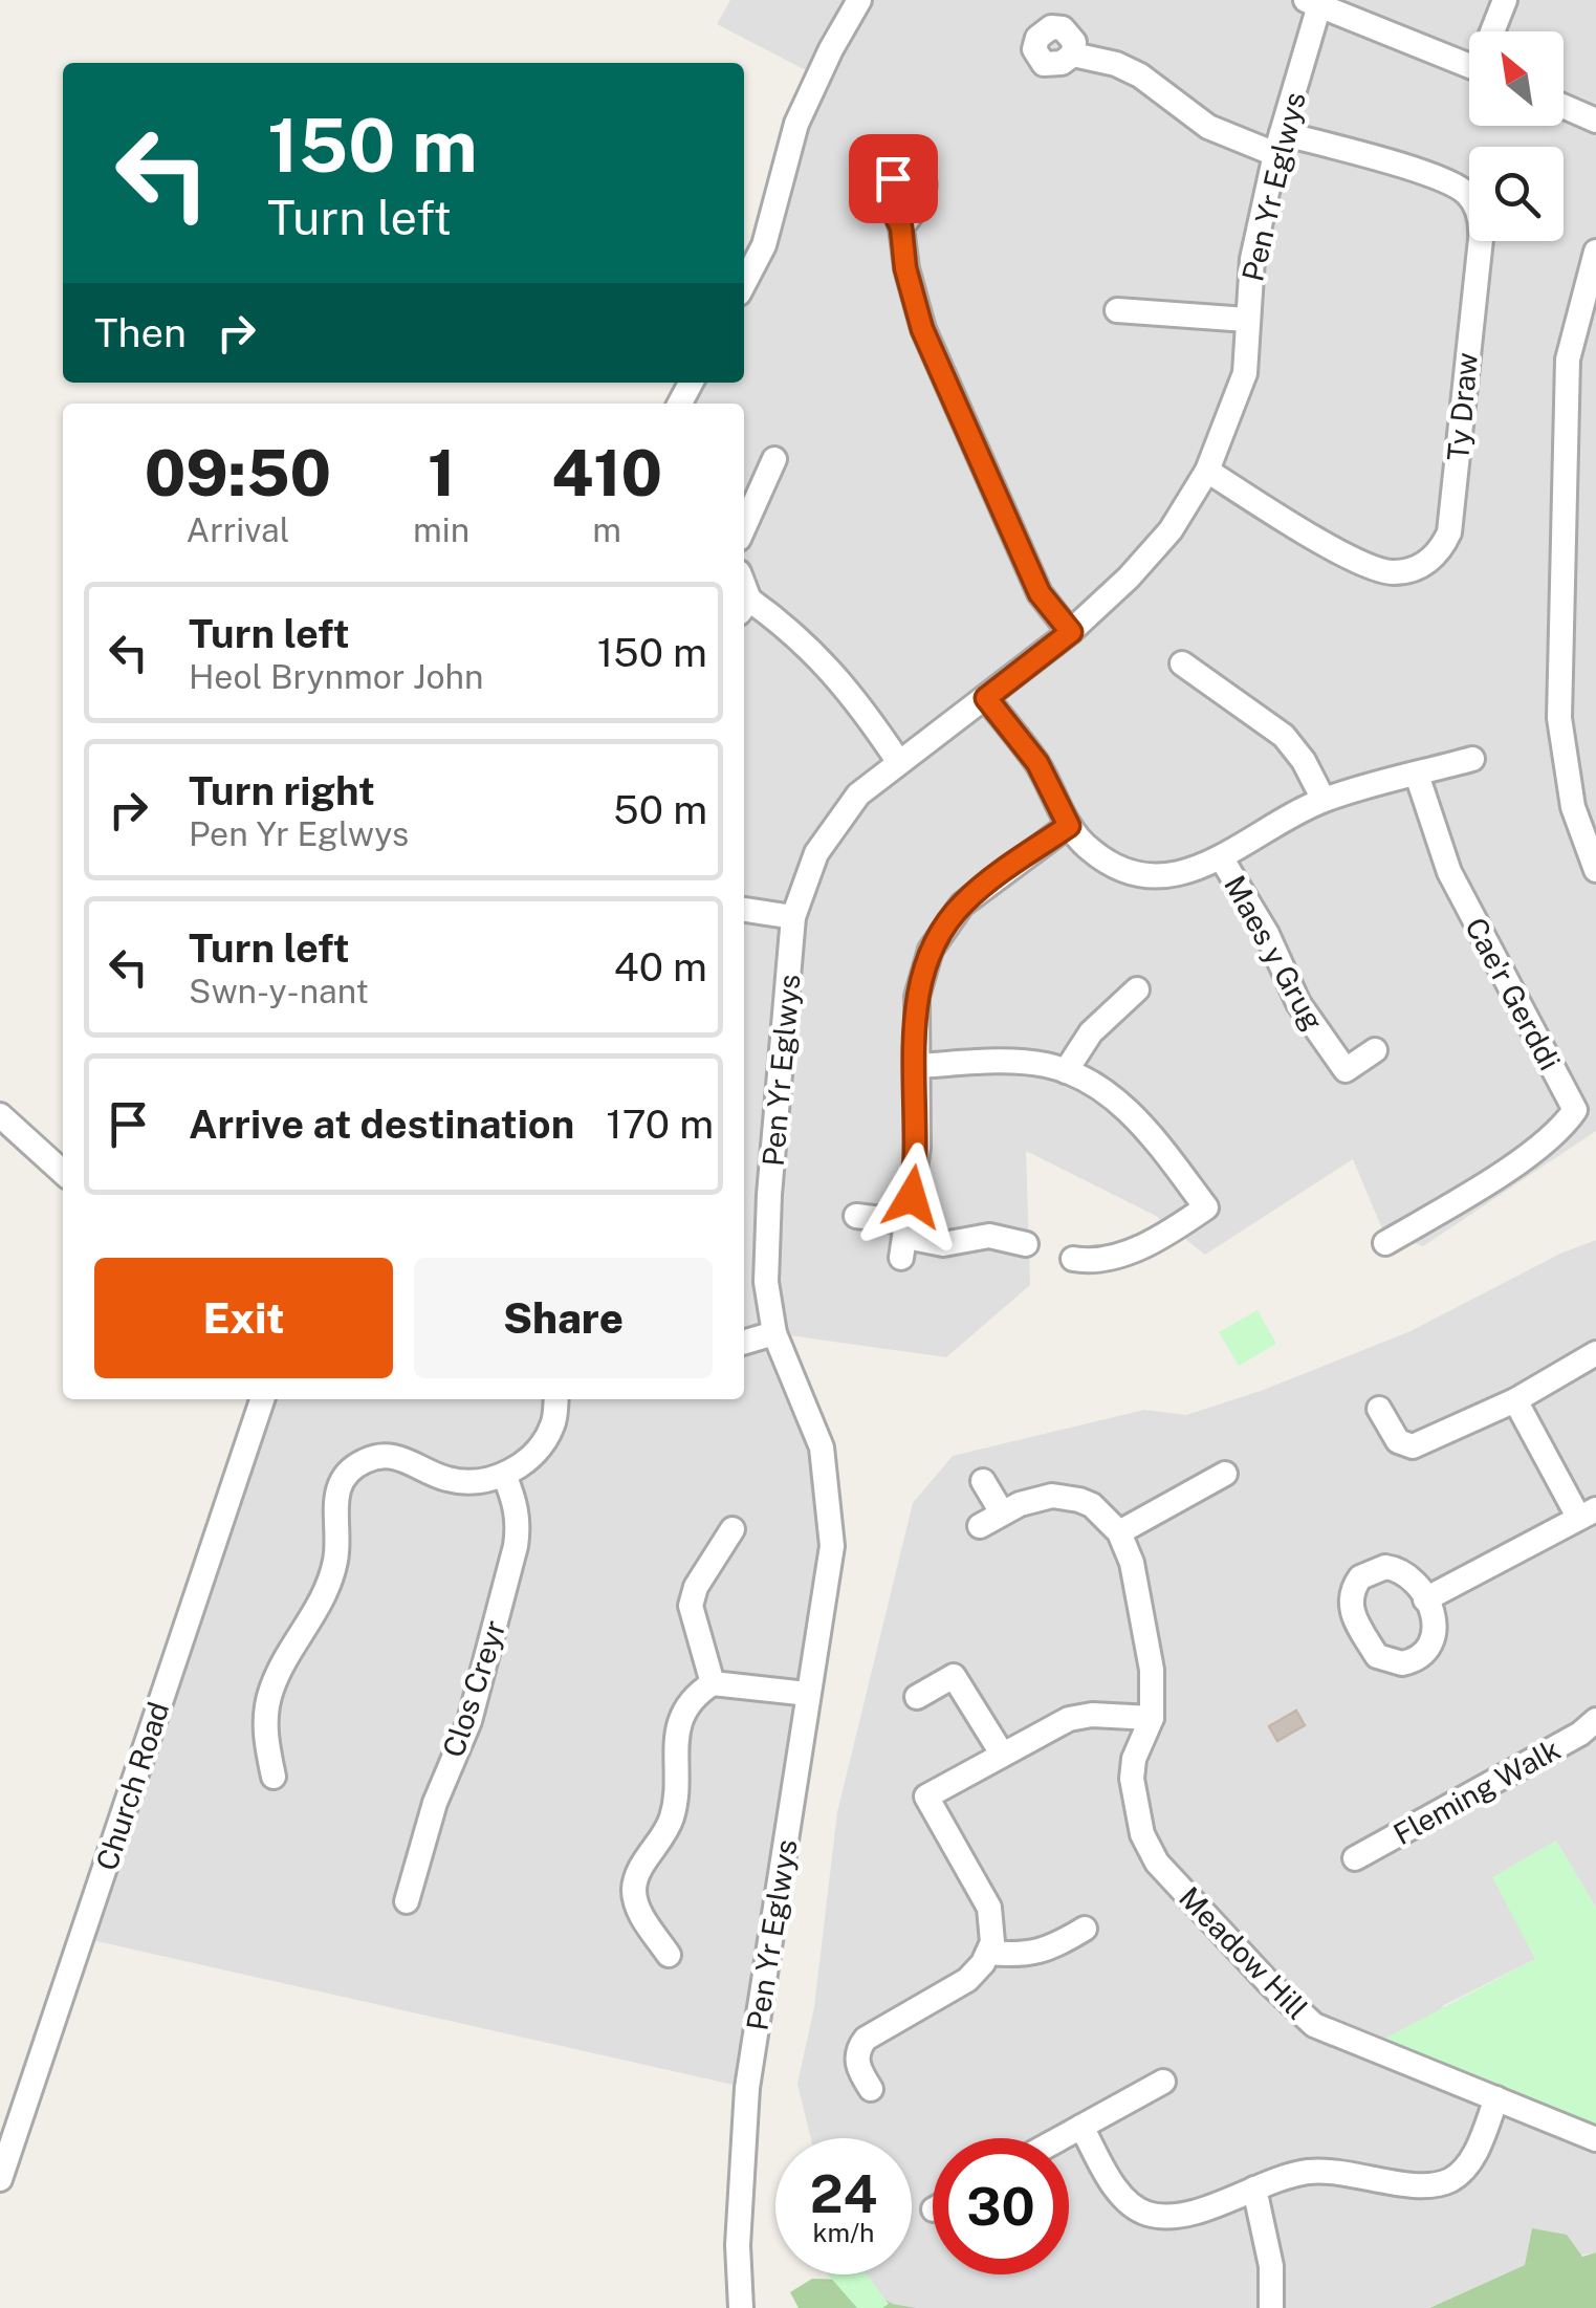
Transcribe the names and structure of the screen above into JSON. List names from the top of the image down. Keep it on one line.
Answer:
{"streets":{"street":["Pen Yr Eglwys","Ty Draw","Maes y Grug","Cae'r Gerddi","Clos Creyr","Church Road","Fleming Walk","Meadow Hill"]},"crossings":[["Pen Yr Eglwys","Ty Draw"]],"north":"top left","page":{"turn":["150 m","Turn left"],"then":"Then","eta":["09:50","Arrival","1","min","410","m"],"list":[{"name":"Turn left","note":"Heol Brynmor John","value":"150 m"},{"name":"Turn right","note":"Pen Yr Eglwys","value":"50 m"},{"name":"Turn left","note":"Swn-y-nant","value":"40 m"},{"name":"Arrive at destination","value":"170 m"}],"buttons":["Exit","Share"],"speed":"24 km/h","limit":"30"}}
